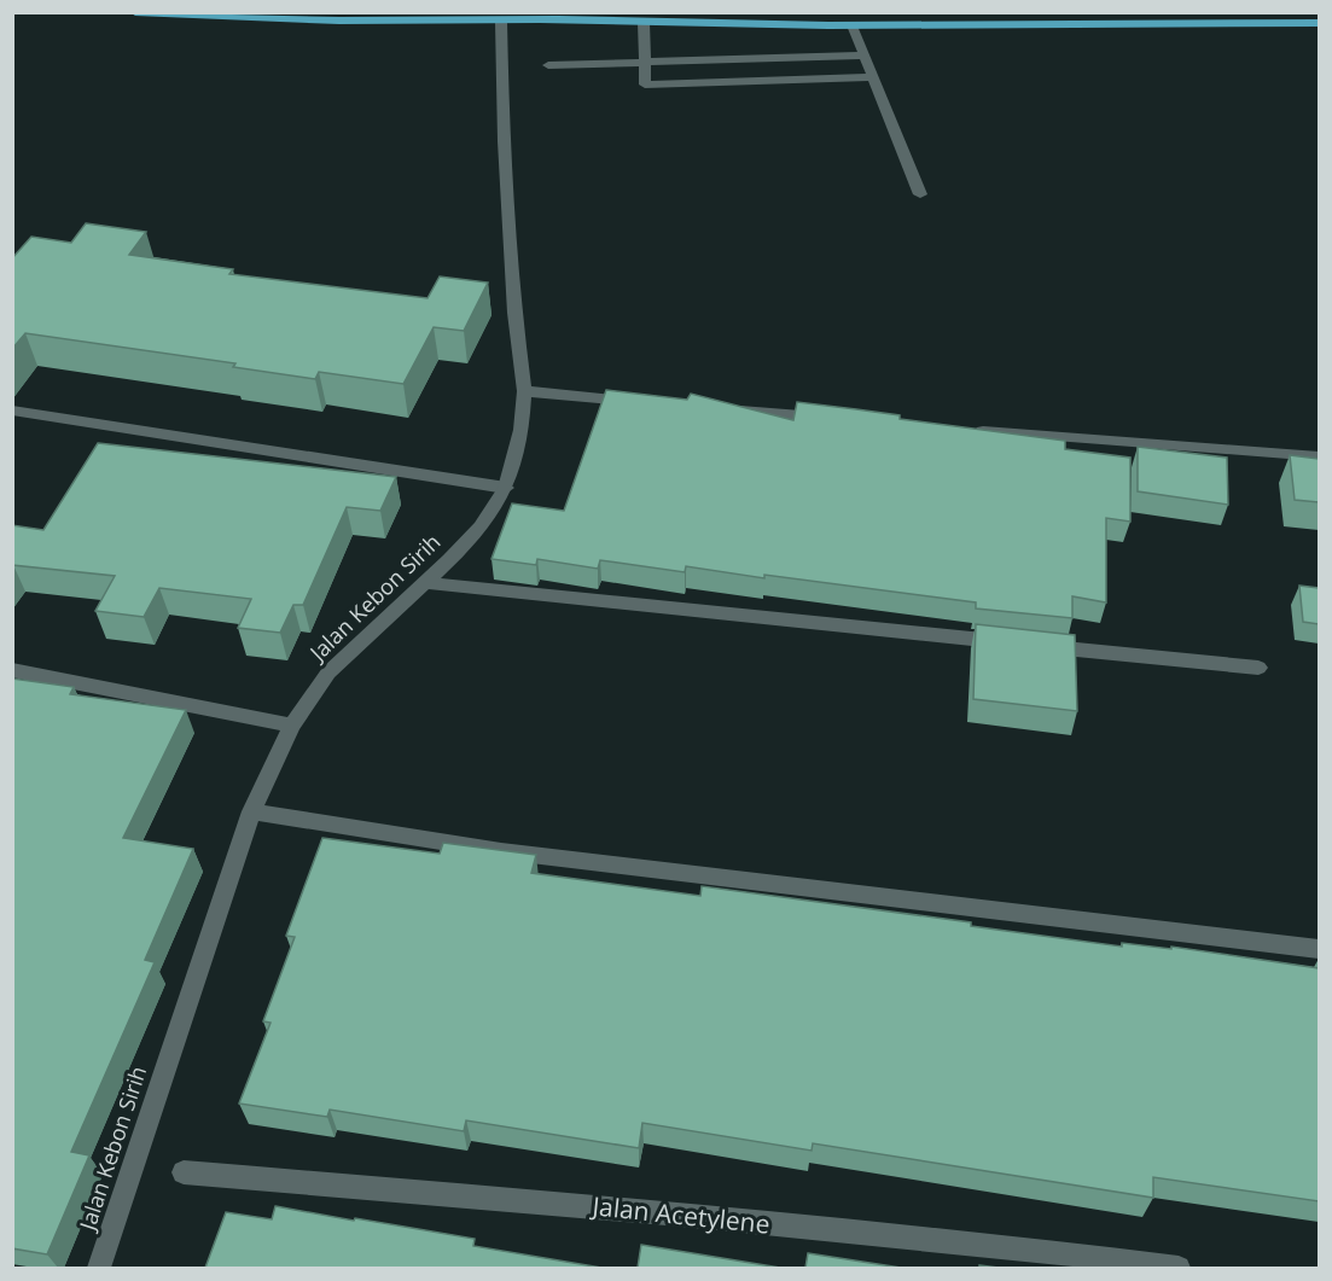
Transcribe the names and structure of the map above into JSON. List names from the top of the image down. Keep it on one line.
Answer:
{"streets":{"street":["Jalan Kebon Sirih","Jalan Acetylene"]}}
